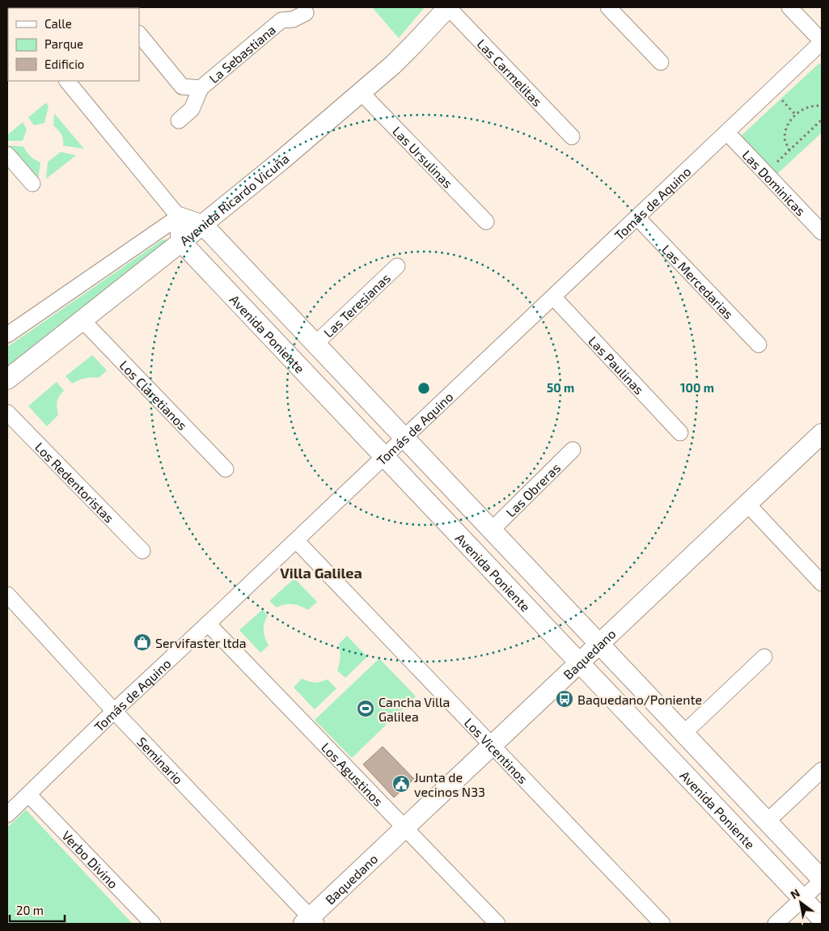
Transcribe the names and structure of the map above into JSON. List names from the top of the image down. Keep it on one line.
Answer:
{"streets":{"street":["La Sebastiana","Las Carmelitas","Las Ursulinas","Las Dominicas","Avenida Ricardo Vicuña","Tomás de Aquino","Las Mercedarias","Las Teresianas","Avenida Poniente","Las Paulinas","Los Claretianos","Los Redentoristas","Las Obreras","Baquedano","Los Vicentinos","Seminario","Los Agustinos","Verbo Divino"]},"crossings":[["Las Carmelitas","Avenida Ricardo Vicuña"],["Las Ursulinas","Avenida Ricardo Vicuña"],["Las Dominicas","Tomás de Aquino"],["Avenida Ricardo Vicuña","Avenida Poniente"],["Avenida Ricardo Vicuña","Los Claretianos"],["Tomás de Aquino","Las Mercedarias"],["Tomás de Aquino","Avenida Poniente"],["Tomás de Aquino","Las Paulinas"],["Tomás de Aquino","Los Vicentinos"],["Tomás de Aquino","Seminario"],["Tomás de Aquino","Los Agustinos"],["Tomás de Aquino","Verbo Divino"],["Las Teresianas","Avenida Poniente"],["Avenida Poniente","Las Obreras"],["Avenida Poniente","Baquedano"],["Baquedano","Los Vicentinos"],["Baquedano","Seminario"],["Baquedano","Los Agustinos"]],"districts":["Villa Galilea"],"places":{"shop":["Servifaster ltda"],"bus stop":["Baquedano/Poniente"],"sports":["Cancha Villa Galilea"],"public building":["Junta de vecinos N33"]},"legend":["Calle","Parque","Edificio"],"scale_bar":"20 m","north":"top left","rings":["50 m","100 m"]}
